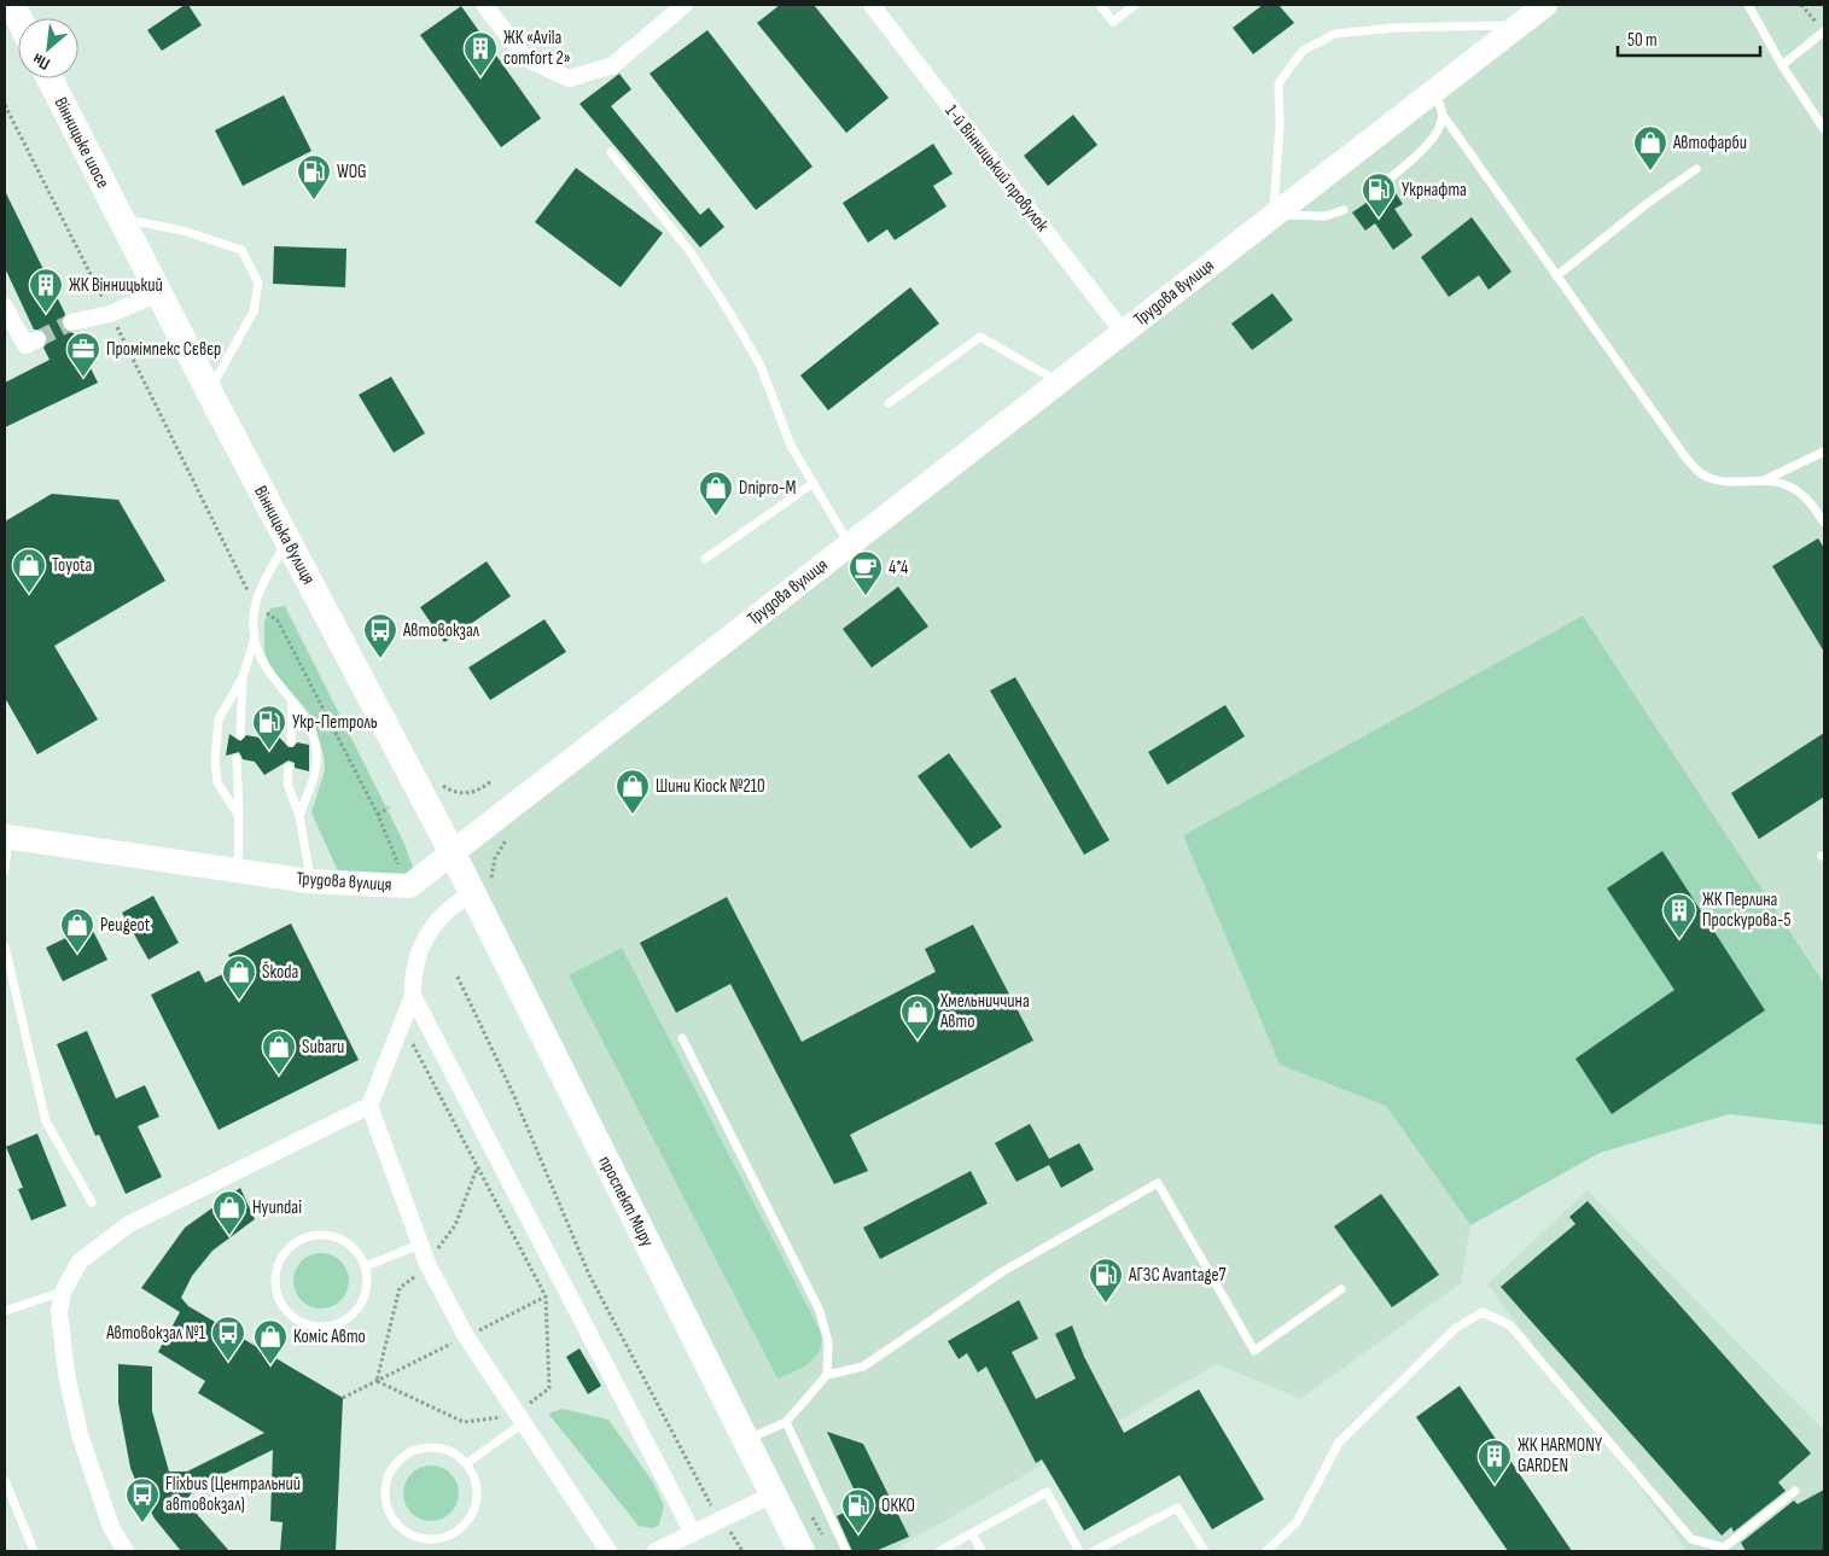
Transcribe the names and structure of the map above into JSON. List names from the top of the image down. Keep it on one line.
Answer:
{"streets":{"main road":["Вінницьке шосе","Трудова вулиця","Вінницька вулиця","проспект Миру"],"street":["1-й Вінницький провулок"]},"crossings":[["Вінницьке шосе","Вінницька вулиця"],["1-й Вінницький провулок","Трудова вулиця"],["Трудова вулиця","Вінницька вулиця"],["Трудова вулиця","проспект Миру"],["Вінницька вулиця","проспект Миру"]],"places":{"building":["ЖК «Avila comfort 2»","ЖК Вінницький","ЖК Перлина Проскурова-5","ЖК HARMONY GARDEN"],"shop":["Автофарби","Dnipro-M","Toyota","Шини Кіоск №210","Peugeot","Škoda","Хмельниччина Авто","Subaru","Hyundai","Коміс Авто"],"fuel station":["WOG","Укрнафта","Укр-Петроль","АГЗС Avantage7","ОККО"],"office":["Промімпекс Сєвєр"],"cafe":["4*4"],"bus stop":["Автовокзал","Автовокзал №1","Flixbus (Центральний автовокзал)"]},"scale_bar":"50 m","north":"bottom left"}
